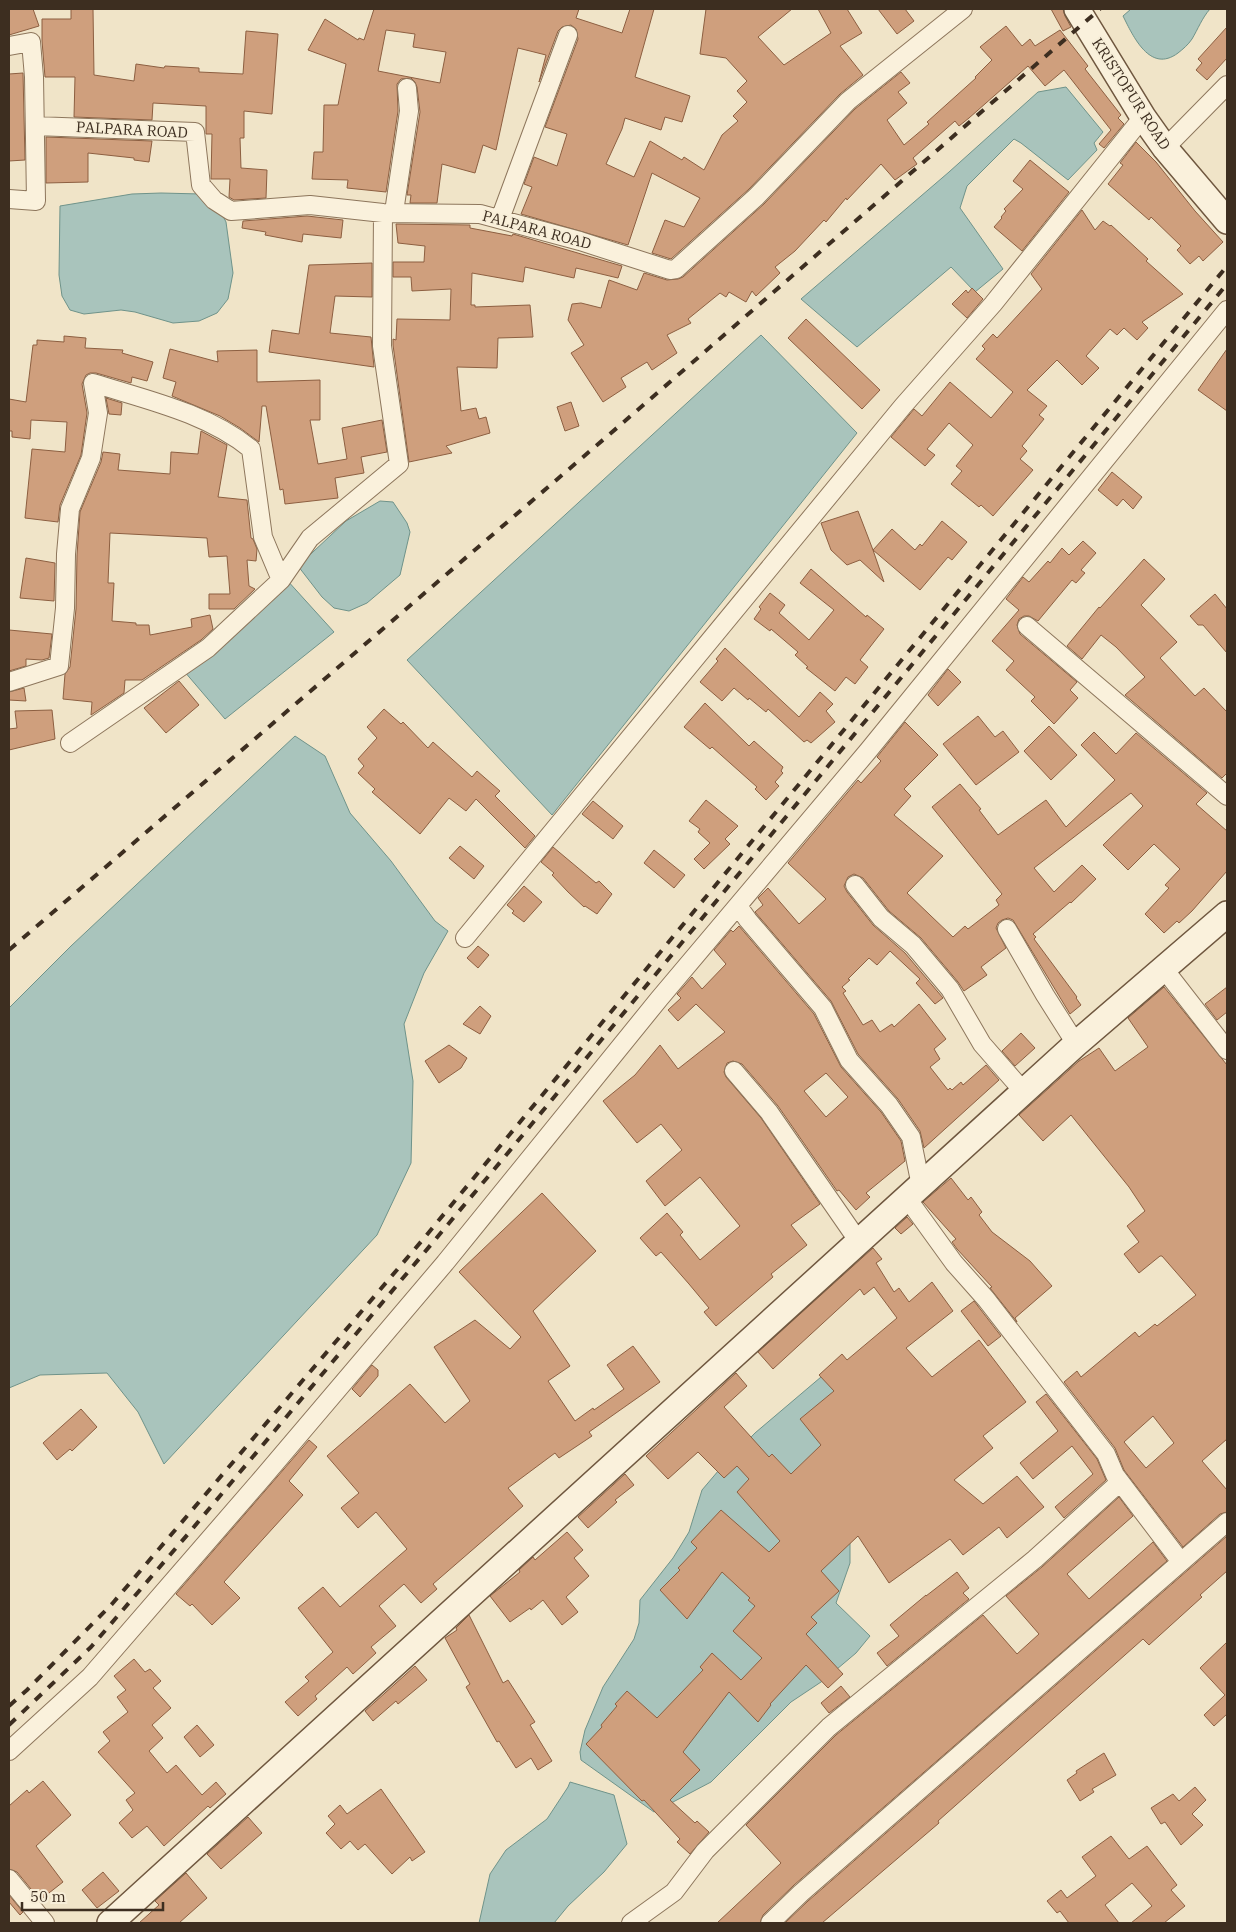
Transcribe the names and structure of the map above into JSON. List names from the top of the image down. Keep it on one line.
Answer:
{"streets":{"main road":["KRISTOPUR ROAD"],"street":["PALPARA ROAD"]},"scale_bar":"50 m"}
